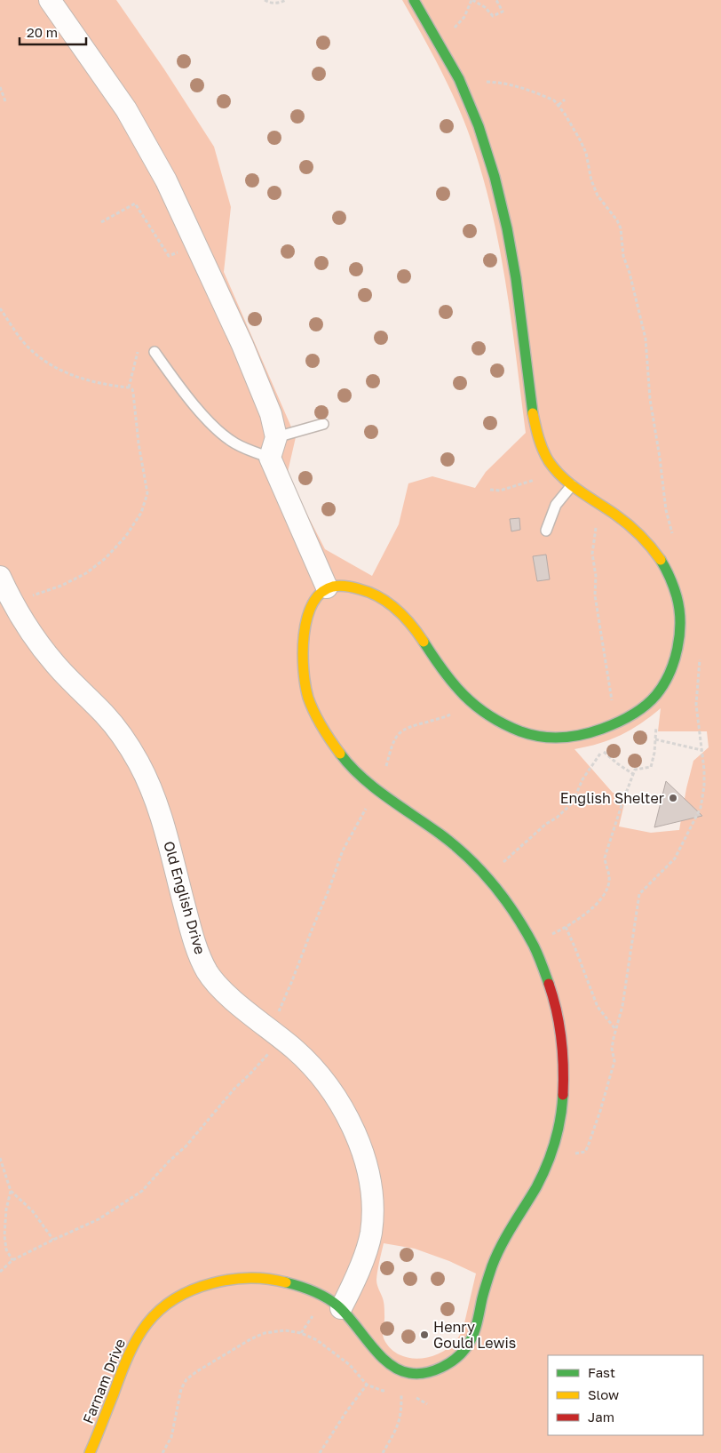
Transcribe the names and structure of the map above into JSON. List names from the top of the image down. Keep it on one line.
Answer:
{"streets":{"street":["Old English Drive","Farnam Drive"]},"crossings":[["Old English Drive","Farnam Drive"]],"places":["English Shelter","Henry Gould Lewis"],"legend":["Fast","Slow","Jam"],"scale_bar":"20 m"}
